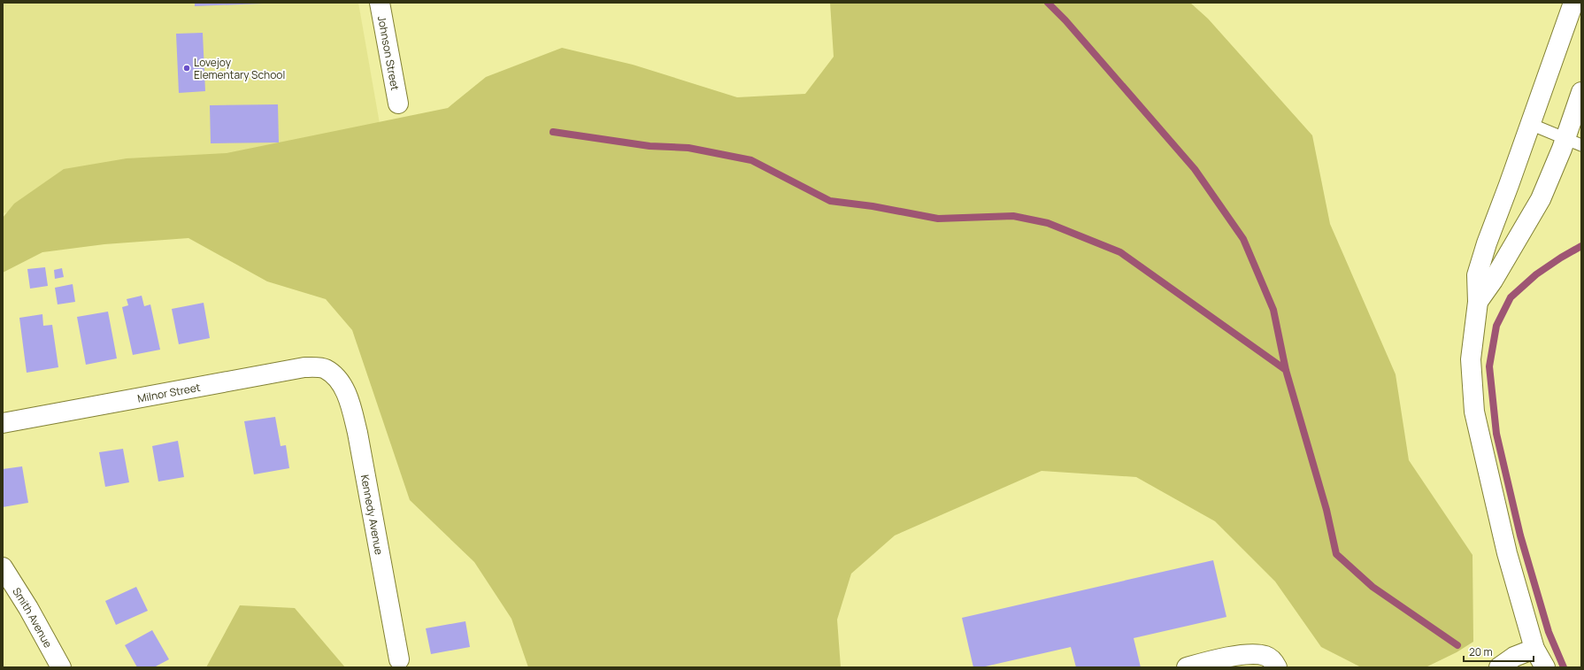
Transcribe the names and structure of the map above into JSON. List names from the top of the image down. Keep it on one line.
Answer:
{"streets":{"street":["Johnson Street","Milnor Street","Kennedy Avenue","Smith Avenue"]},"crossings":[["Milnor Street","Kennedy Avenue"]],"places":["Lovejoy Elementary School"],"scale_bar":"20 m"}
